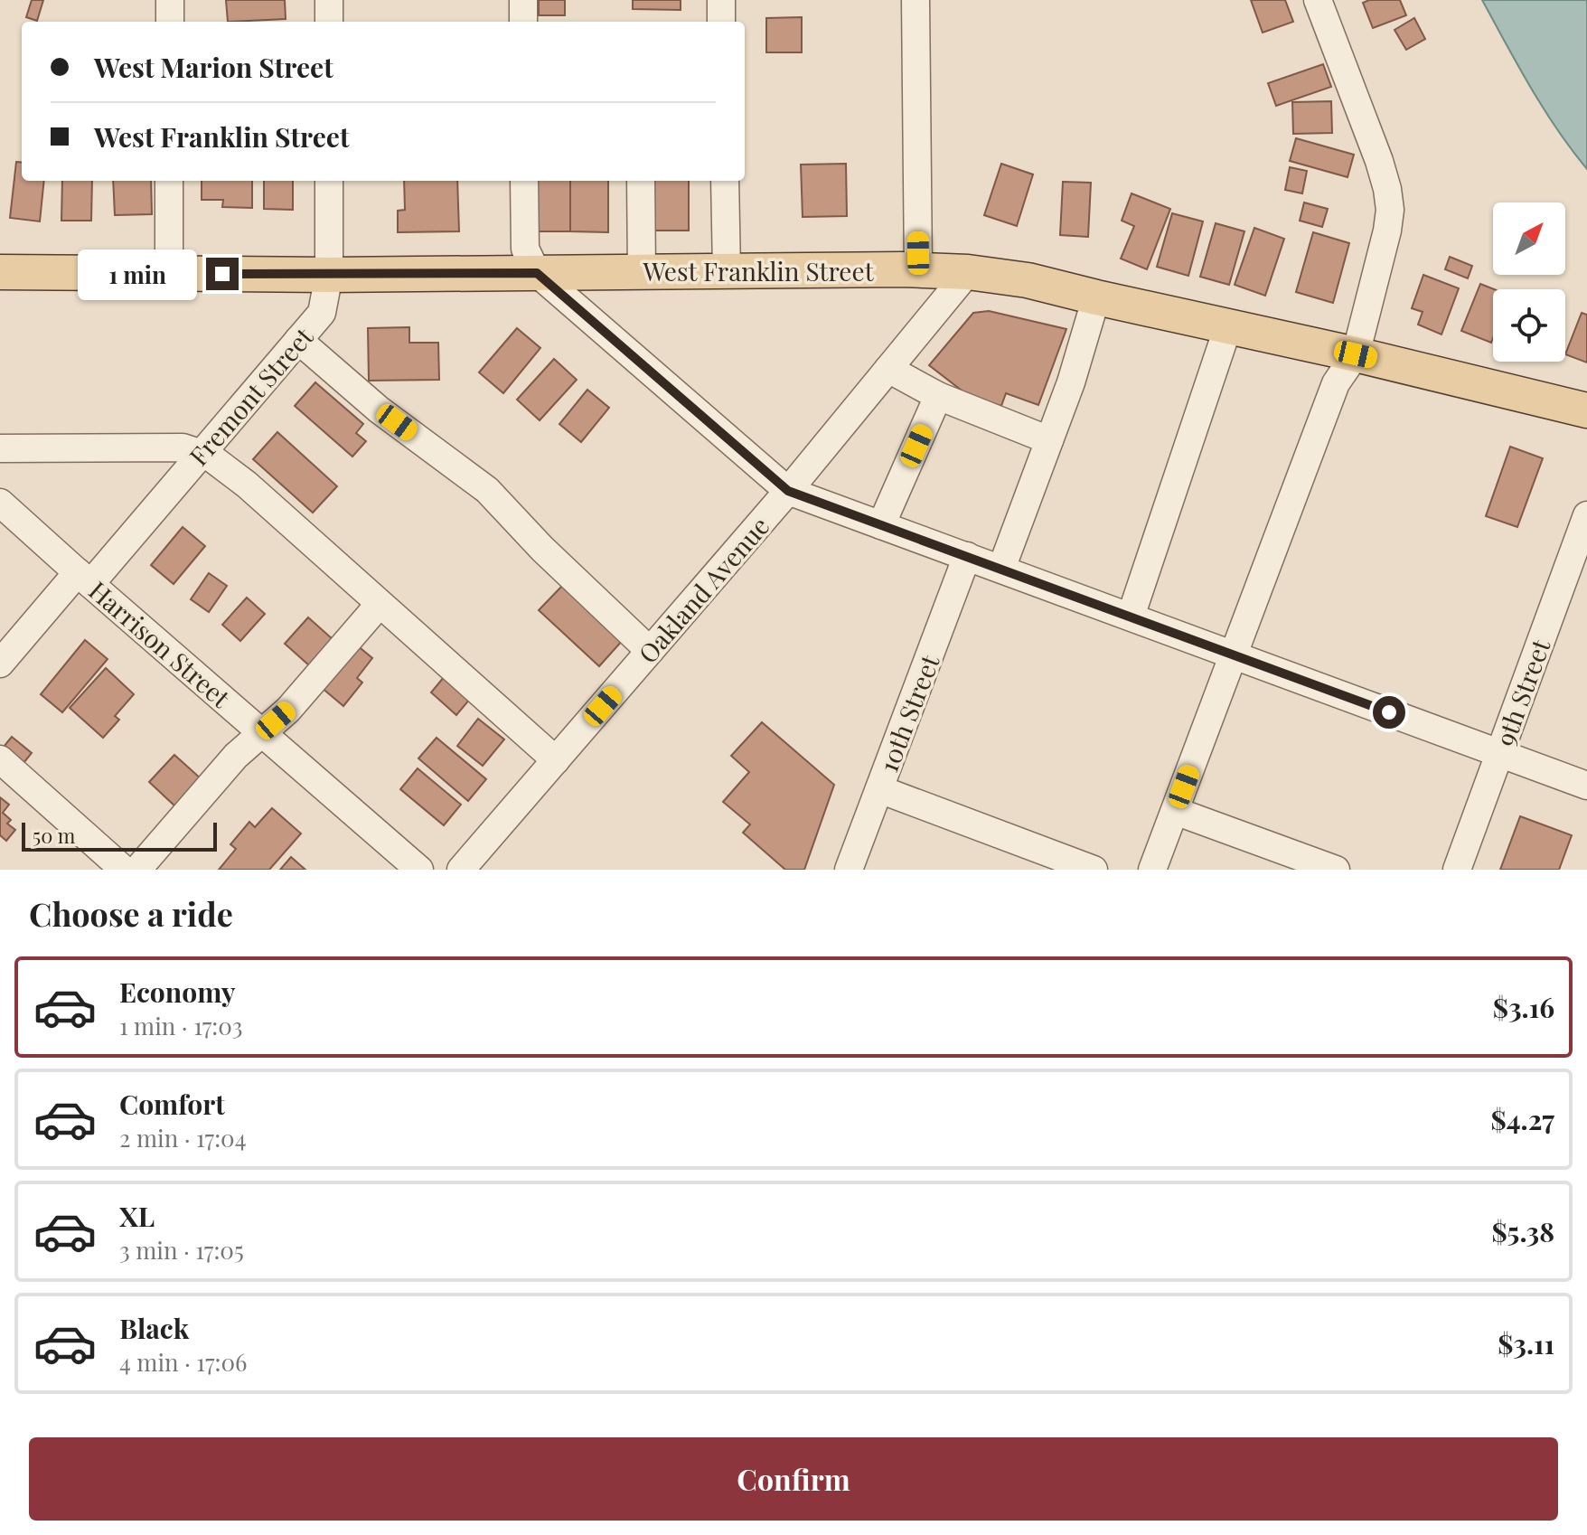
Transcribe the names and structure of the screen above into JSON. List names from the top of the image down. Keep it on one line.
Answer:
{"streets":{"main road":["West Franklin Street"],"street":["Fremont Street","Oakland Avenue","Harrison Street","9th Street","10th Street"]},"crossings":[["West Franklin Street","Fremont Street"],["West Franklin Street","Oakland Avenue"],["Fremont Street","Harrison Street"]],"scale_bar":"50 m","north":"top right","page":{"banner":["West Marion Street","West Franklin Street"],"bubble":"1 min","scale":"50 m","heading":"Choose a ride","list":[{"name":"Economy","note":"1 min · 17:03","value":"$3.16"},{"name":"Comfort","note":"2 min · 17:04","value":"$4.27"},{"name":"XL","note":"3 min · 17:05","value":"$5.38"},{"name":"Black","note":"4 min · 17:06","value":"$3.11"}],"buttons":"Confirm"}}
